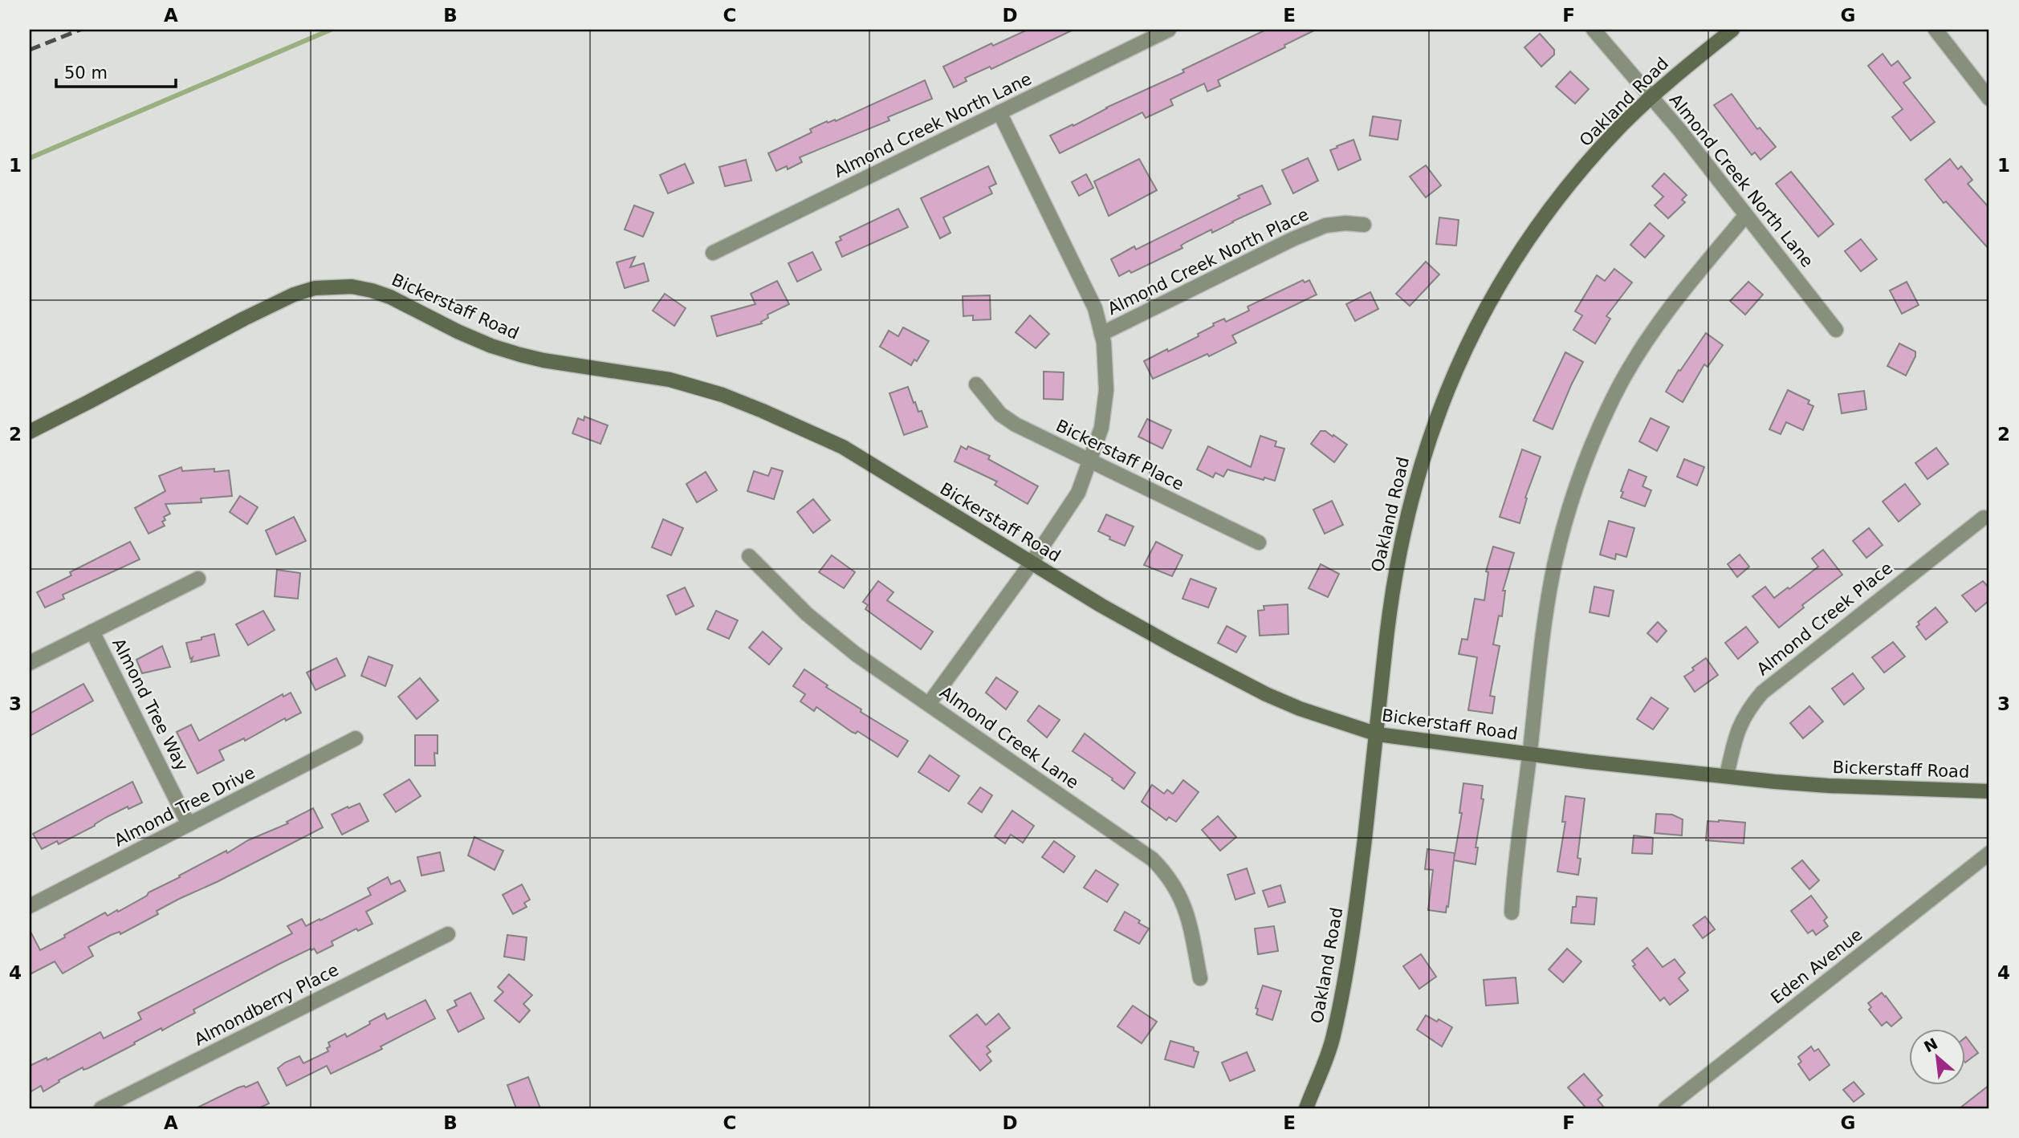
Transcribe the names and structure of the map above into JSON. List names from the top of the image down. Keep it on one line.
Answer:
{"streets":{"street":["Oakland Road","Almond Creek North Lane","Almond Creek North Place","Bickerstaff Road","Bickerstaff Place","Almond Creek Place","Almond Tree Way","Almond Creek Lane","Almond Tree Drive","Eden Avenue","Almondberry Place"]},"crossings":[["Oakland Road","Almond Creek North Lane"],["Oakland Road","Bickerstaff Road"],["Bickerstaff Road","Almond Creek Place"],["Almond Tree Way","Almond Tree Drive"]],"scale_bar":"50 m","north":"top left","grid":{"columns":["A","B","C","D","E","F","G"],"rows":["1","2","3","4"]}}
